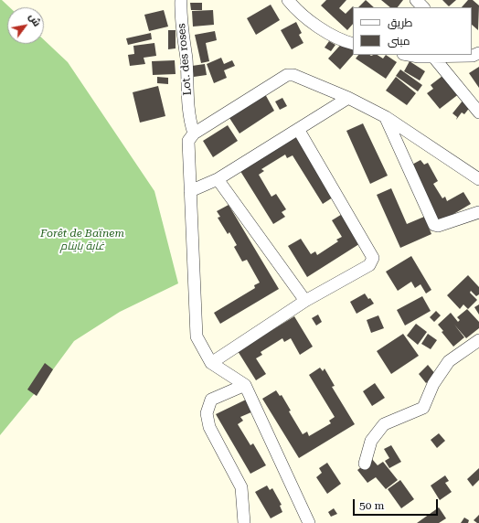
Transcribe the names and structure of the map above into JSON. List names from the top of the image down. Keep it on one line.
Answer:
{"streets":{"street":["Lot. des roses"]},"parks":["Forêt de Baïnem غابة باينام"],"legend":["طريق","مبنى"],"scale_bar":"50 m","north":"top right"}
